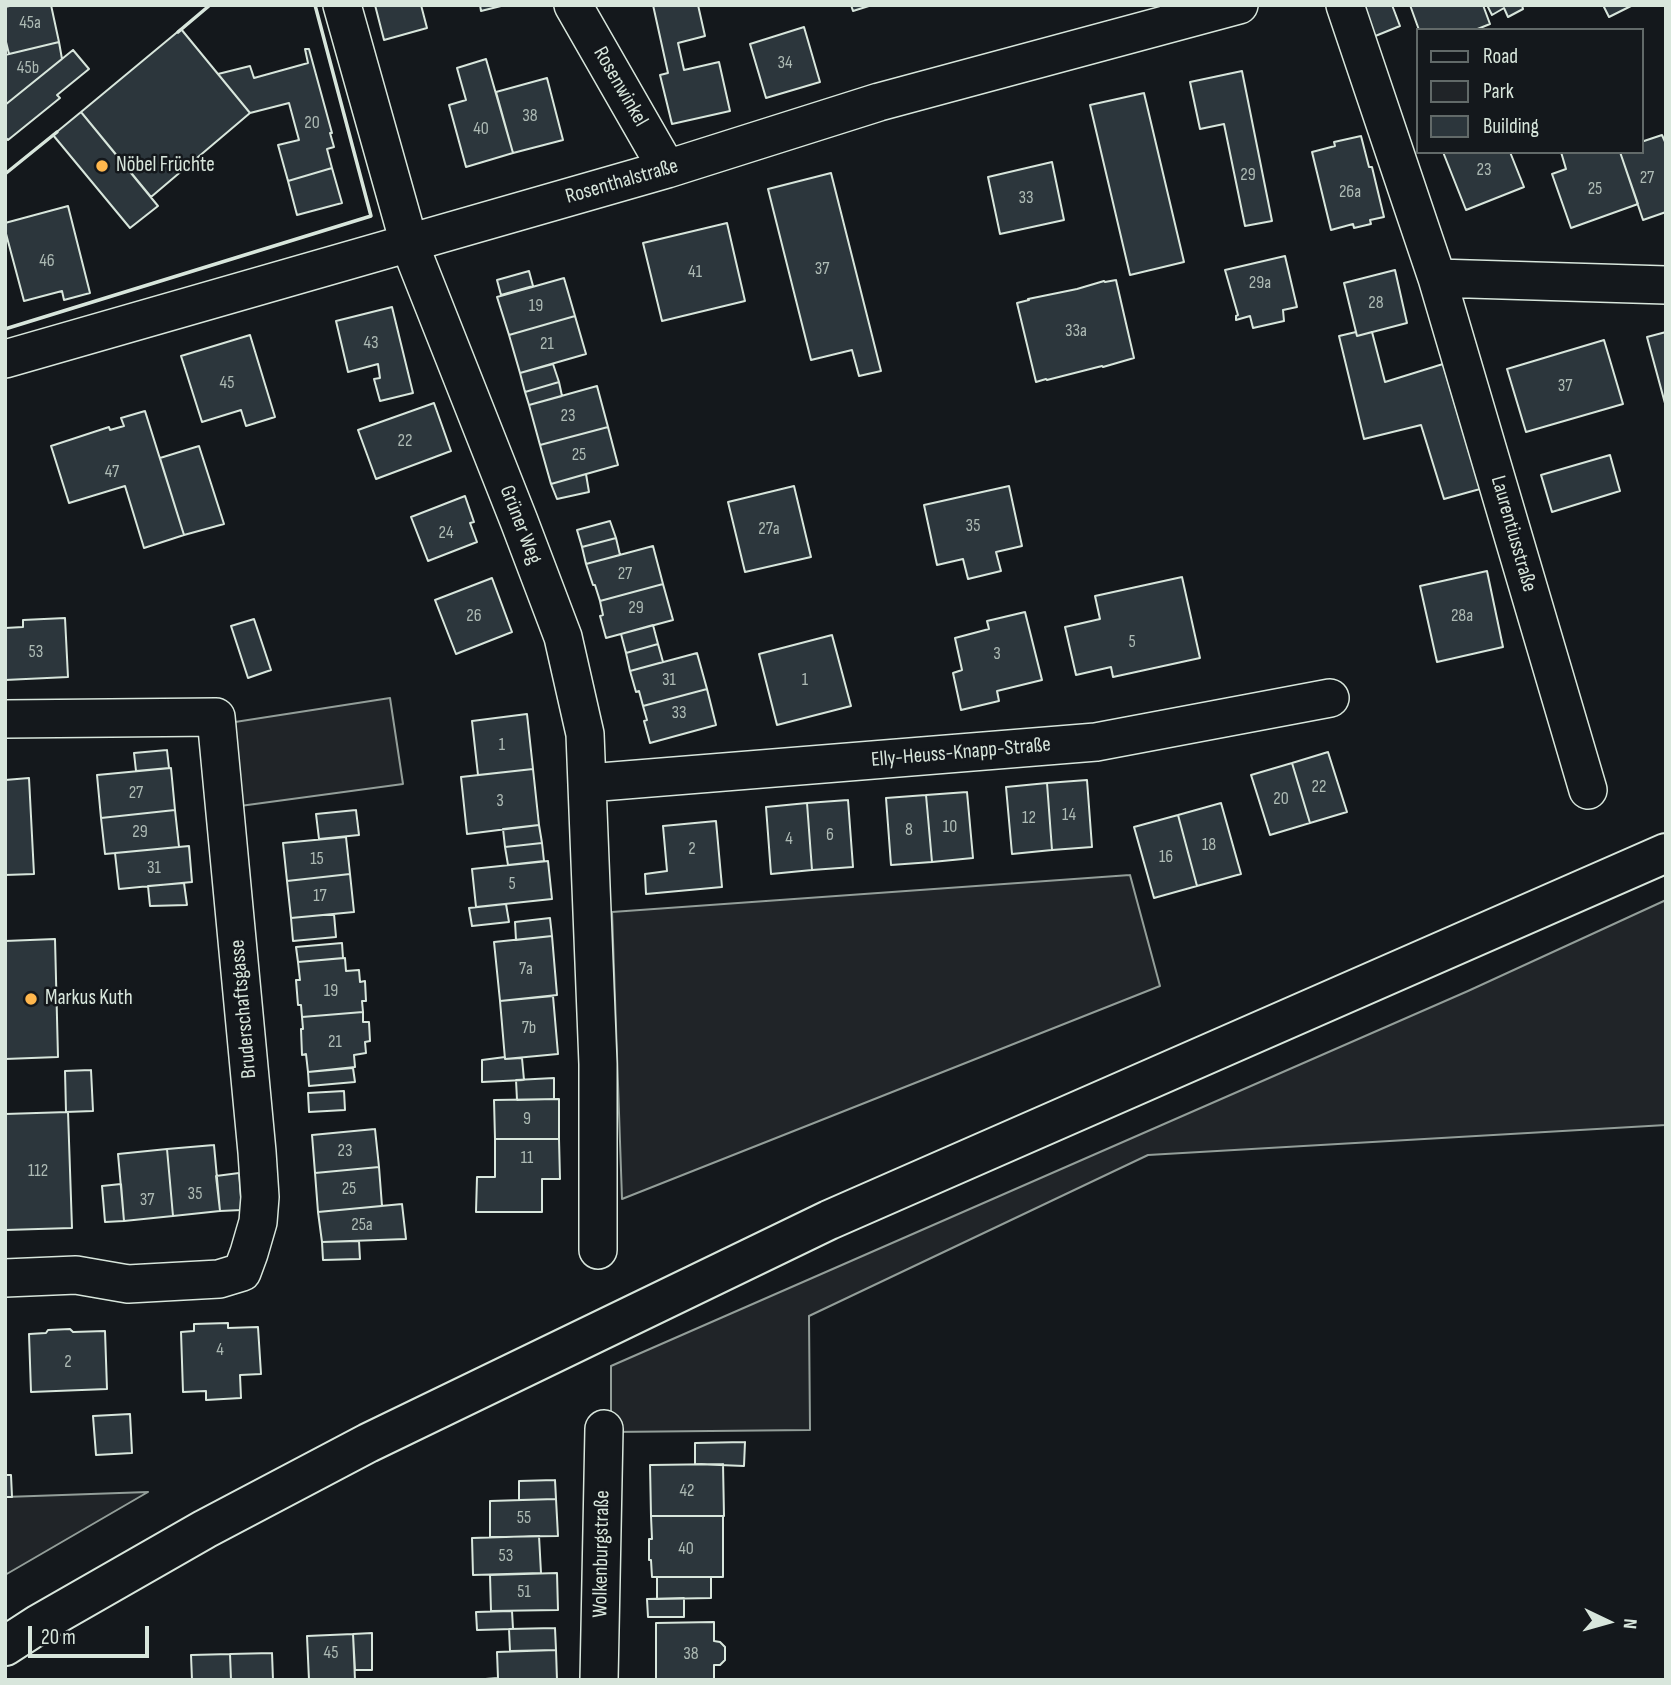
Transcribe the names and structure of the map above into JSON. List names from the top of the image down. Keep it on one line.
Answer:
{"streets":{"street":["Rosenwinkel","Rosenthalstraße","Grüner Weg","Laurentiusstraße","Elly-Heuss-Knapp-Straße","Bruderschaftsgasse","Wolkenburgstraße"]},"crossings":[["Rosenwinkel","Rosenthalstraße"],["Rosenthalstraße","Grüner Weg"],["Grüner Weg","Elly-Heuss-Knapp-Straße"]],"places":["Nöbel Früchte","Markus Kuth"],"house_numbers":["45a","34","45b","38","20","40","23","29","27","25","26a","33","46","37","41","29a","28","19","33a","43","21","45","37","23","22","25","47","35","27a","24","27","29","26","28a","5","53","3","31","1","33","1","22","27","20","3","14","12","10","8","29","6","4","18","2","16","15","31","5","17","7a","19","7b","21","9","23","11","112","25","35","37","25a","4","2","42","55","40","53","51","45","38"],"legend":["Road","Park","Building"],"scale_bar":"20 m","north":"right"}
